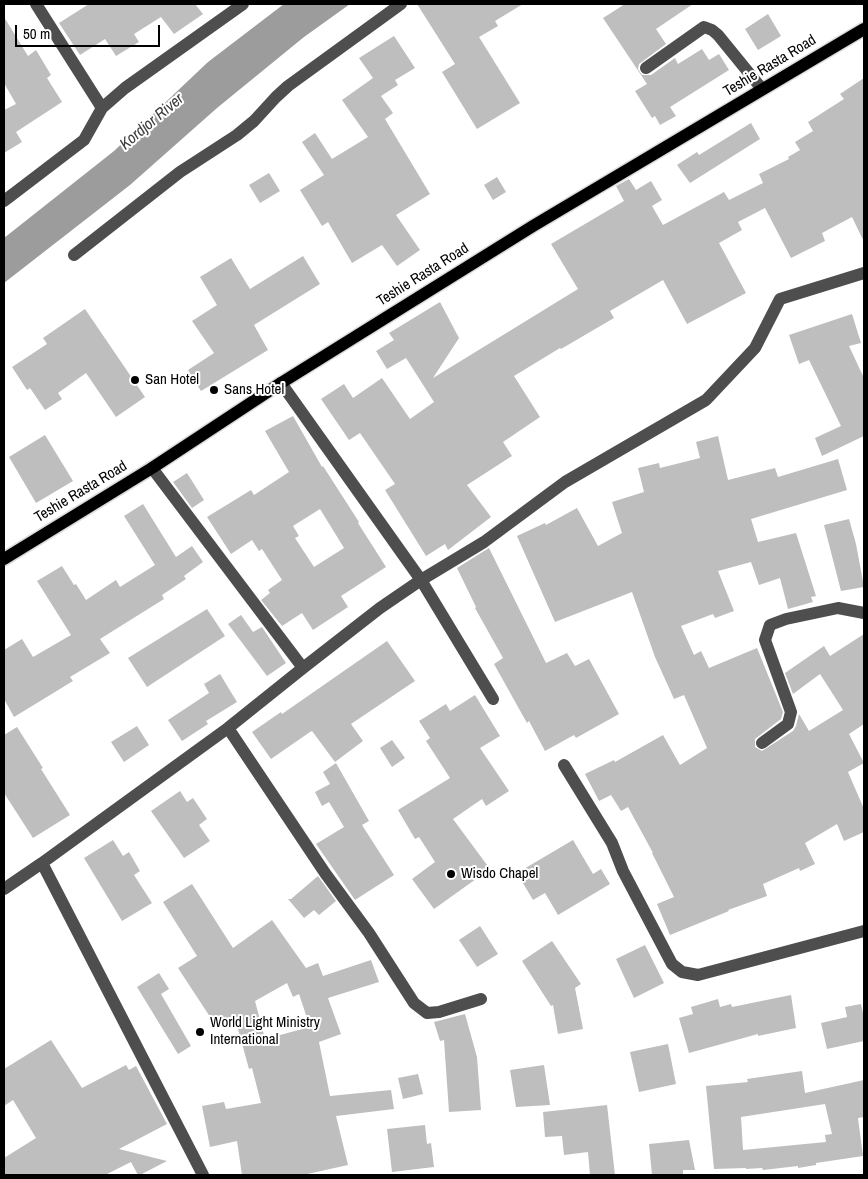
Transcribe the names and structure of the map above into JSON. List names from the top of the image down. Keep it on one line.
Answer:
{"streets":{"main road":["Teshie Rasta Road"]},"water":["Kordjor River"],"places":["San Hotel","Sans Hotel","Wisdo Chapel","World Light Ministry International"],"scale_bar":"50 m"}
